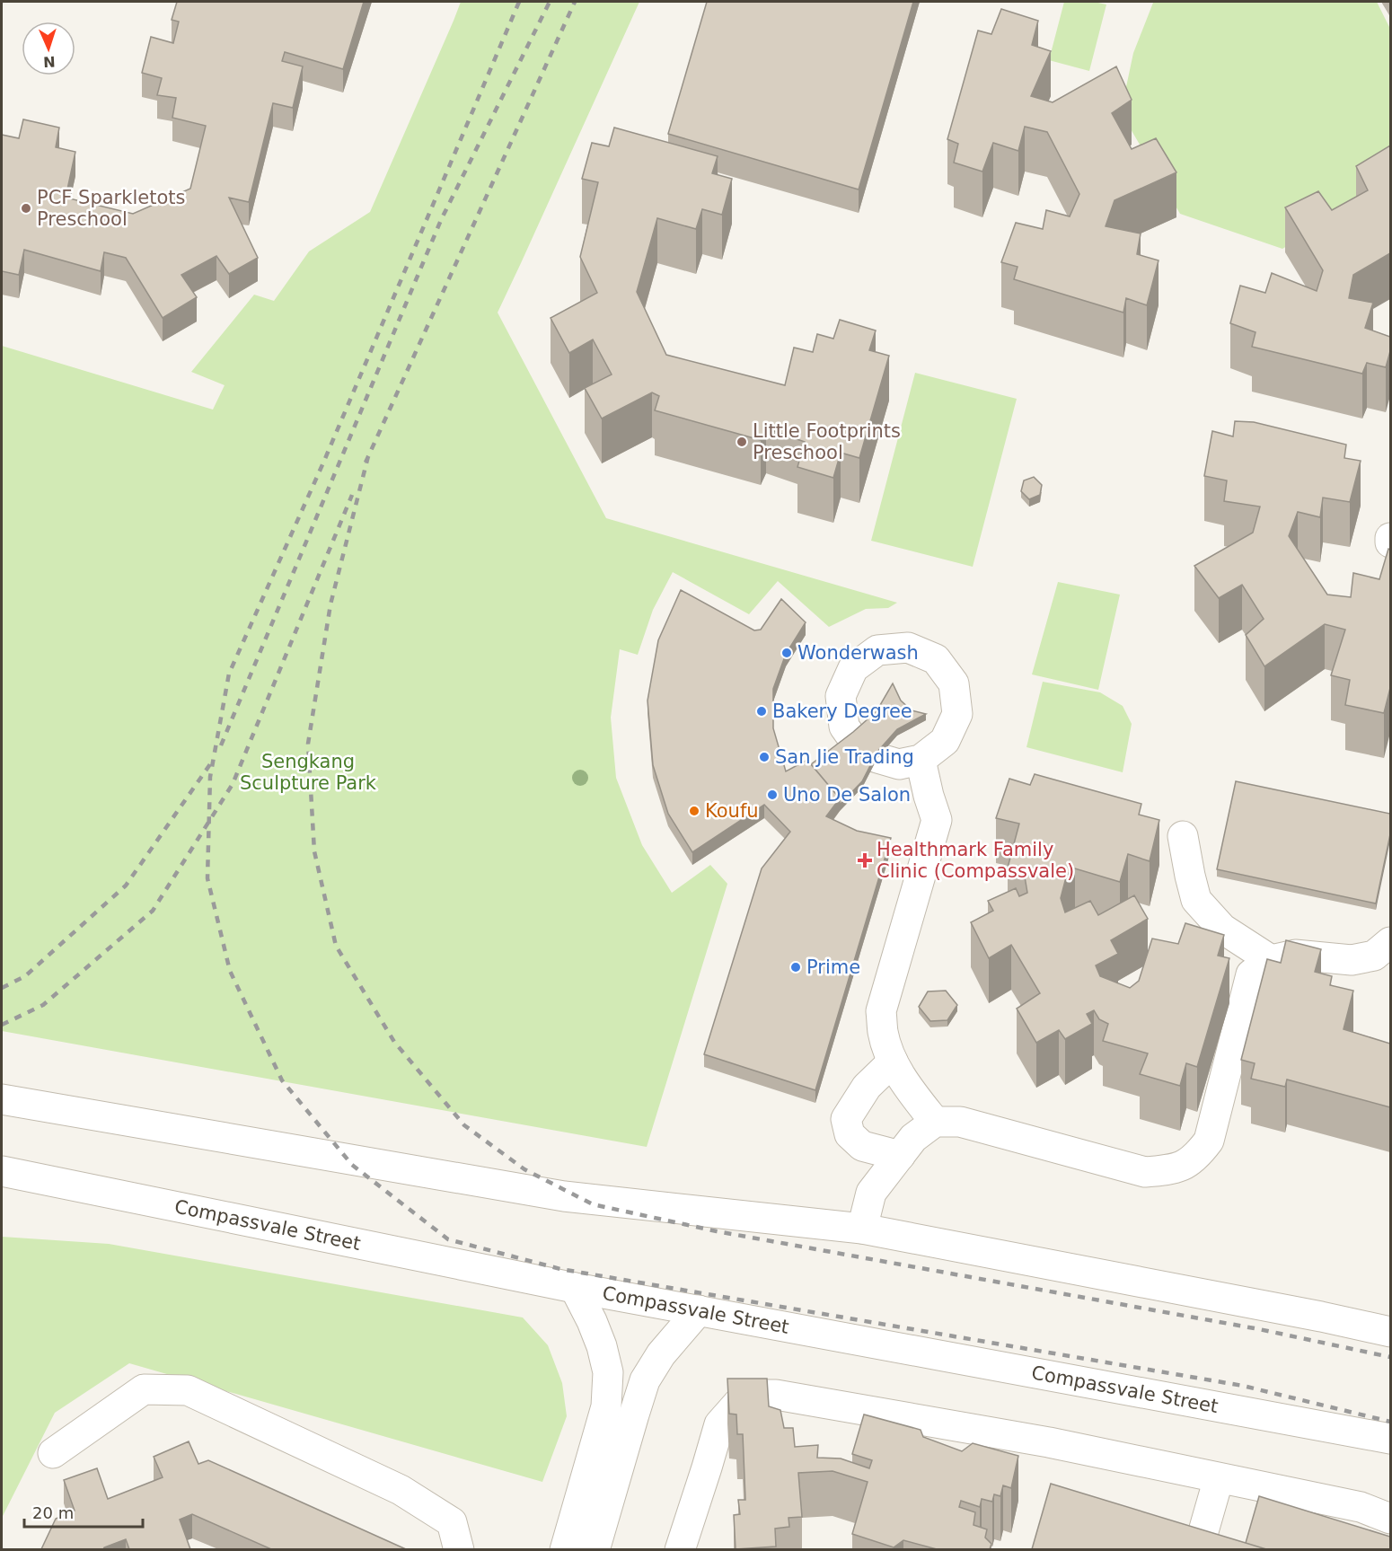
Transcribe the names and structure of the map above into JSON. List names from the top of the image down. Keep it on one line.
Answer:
{"streets":{"street":["Compassvale Street"]},"parks":["Sengkang Sculpture Park"],"places":{"other":["PCF Sparkletots Preschool","Little Footprints Preschool","Wonderwash","Bakery Degree","San Jie Trading","Uno De Salon","Koufu","Prime"],"health":["Healthmark Family Clinic (Compassvale)"]},"scale_bar":"20 m","north":"bottom"}
